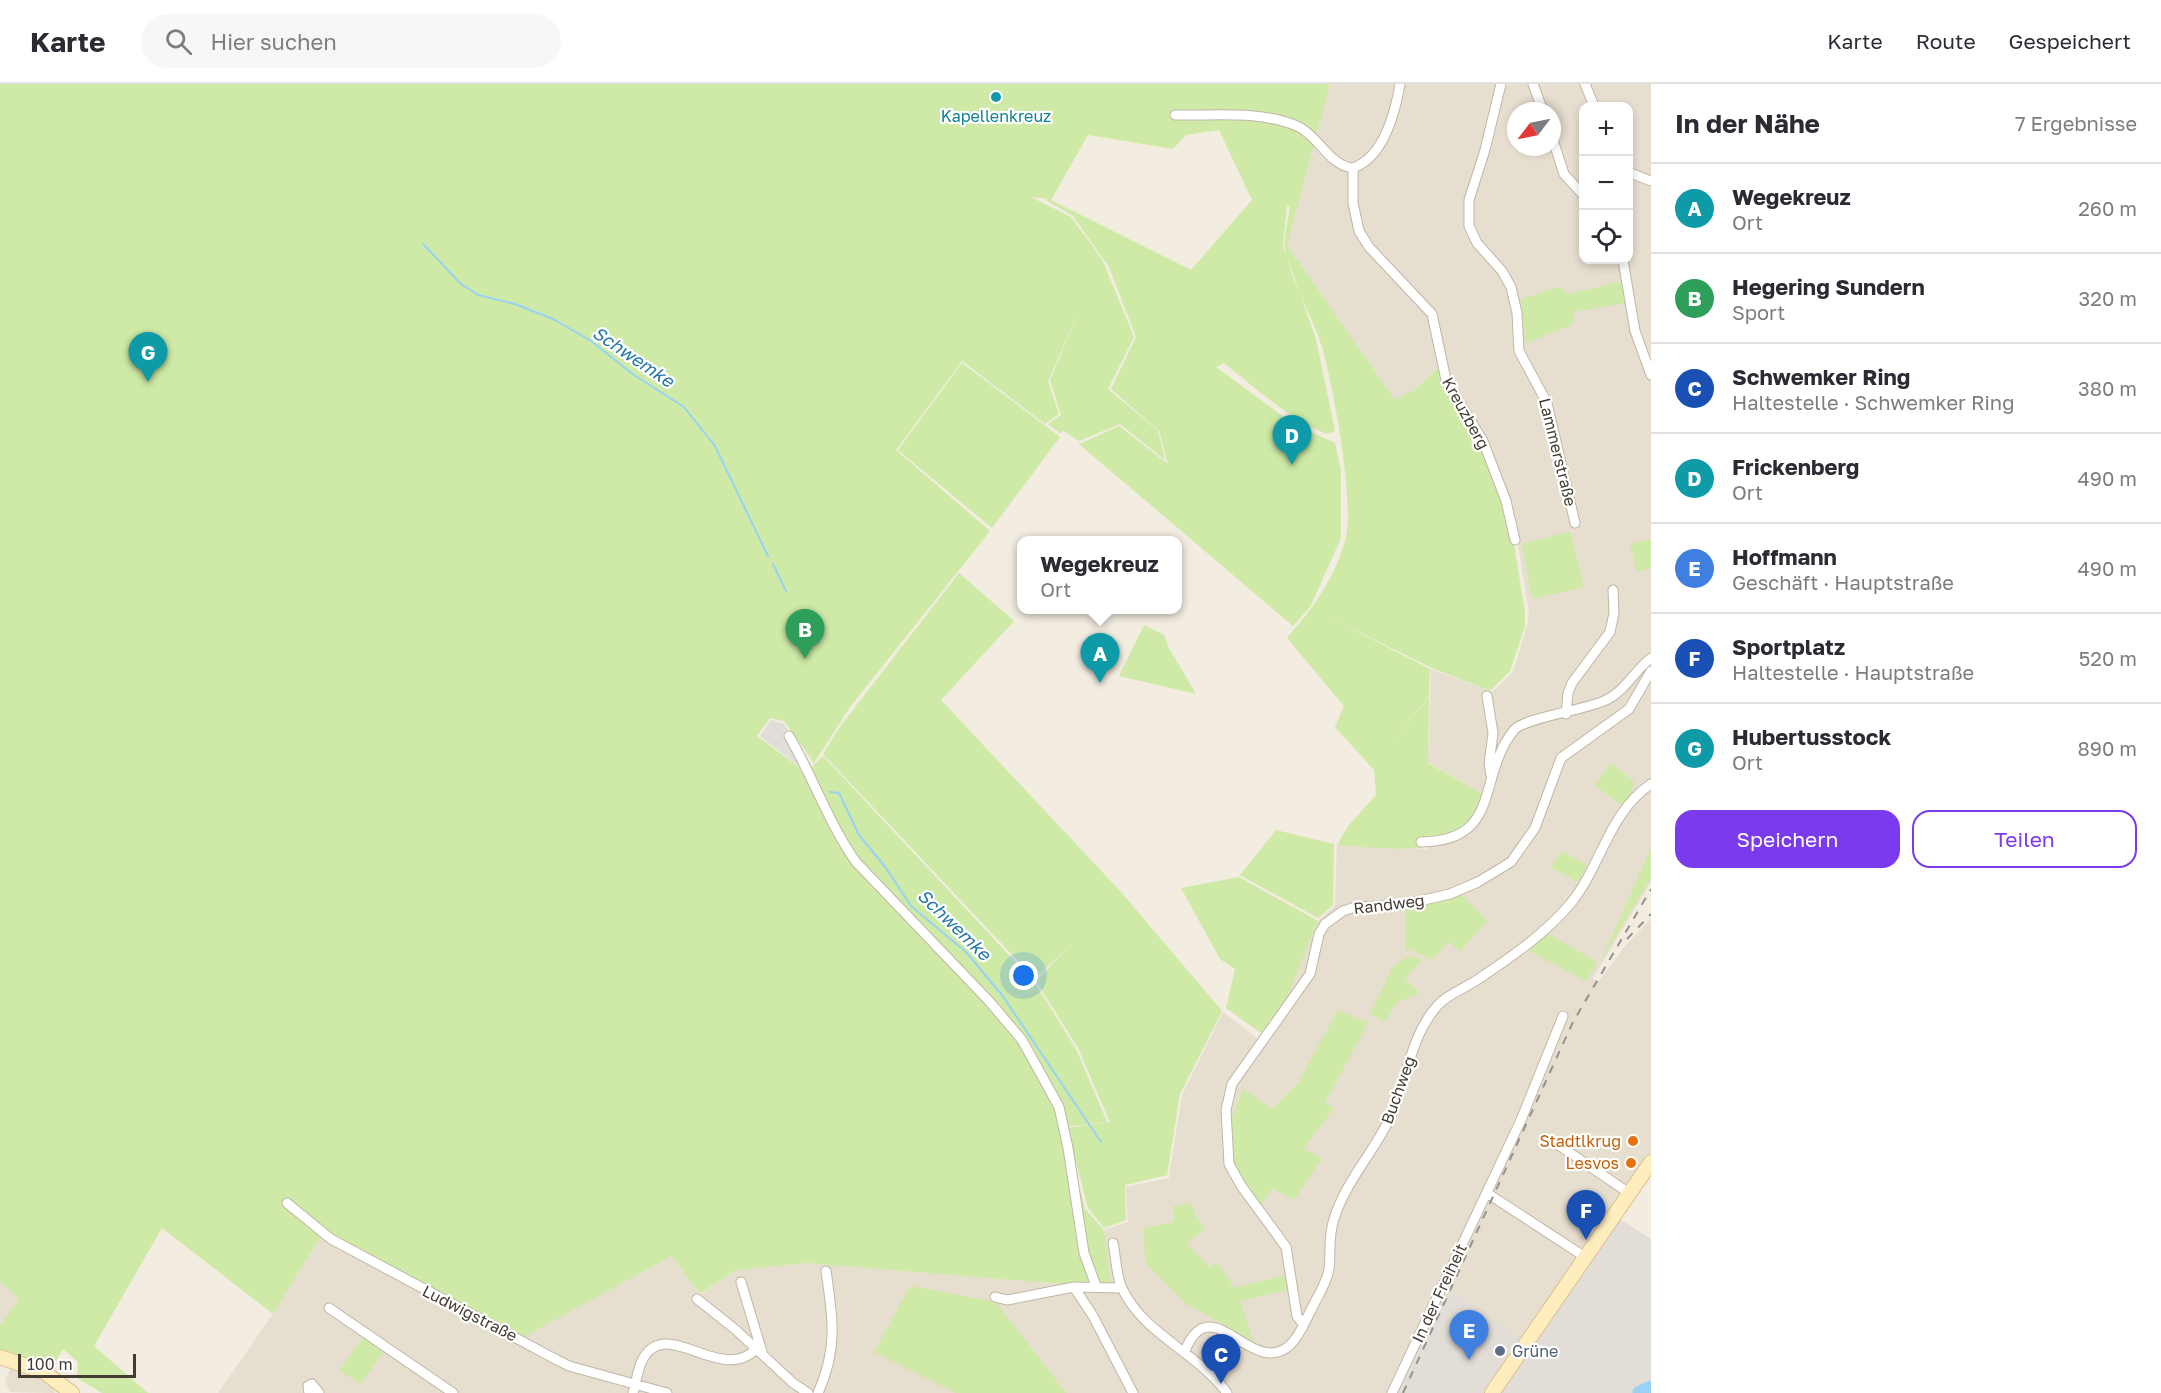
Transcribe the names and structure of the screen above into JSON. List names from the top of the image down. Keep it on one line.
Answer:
{"streets":{"street":["Kreuzberg","Lammerstraße","Randweg","Buchweg","In der Freiheit","Ludwigstraße"]},"crossings":[["Randweg","Buchweg"]],"water":["Schwemke"],"places":["Kapellenkreuz","Stadtlkrug","Lesvos","Grüne"],"scale_bar":"100 m","north":"bottom left","page":{"header":"Karte","search":"Hier suchen","nav":["Karte","Route","Gespeichert"],"heading":["In der Nähe","7 Ergebnisse"],"map_buttons":["+","−"],"list":[{"mark":"A","name":"Wegekreuz","note":"Ort","value":"260 m"},{"mark":"B","name":"Hegering Sundern","note":"Sport","value":"320 m"},{"mark":"C","name":"Schwemker Ring","note":"Haltestelle · Schwemker Ring","value":"380 m"},{"mark":"D","name":"Frickenberg","note":"Ort","value":"490 m"},{"mark":"E","name":"Hoffmann","note":"Geschäft · Hauptstraße","value":"490 m"},{"mark":"F","name":"Sportplatz","note":"Haltestelle · Hauptstraße","value":"520 m"},{"mark":"G","name":"Hubertusstock","note":"Ort","value":"890 m"}],"pins":["G","D","B","A","F","E","C"],"popup":["Wegekreuz","Ort"],"buttons":["Speichern","Teilen"],"scale":"100 m"}}
